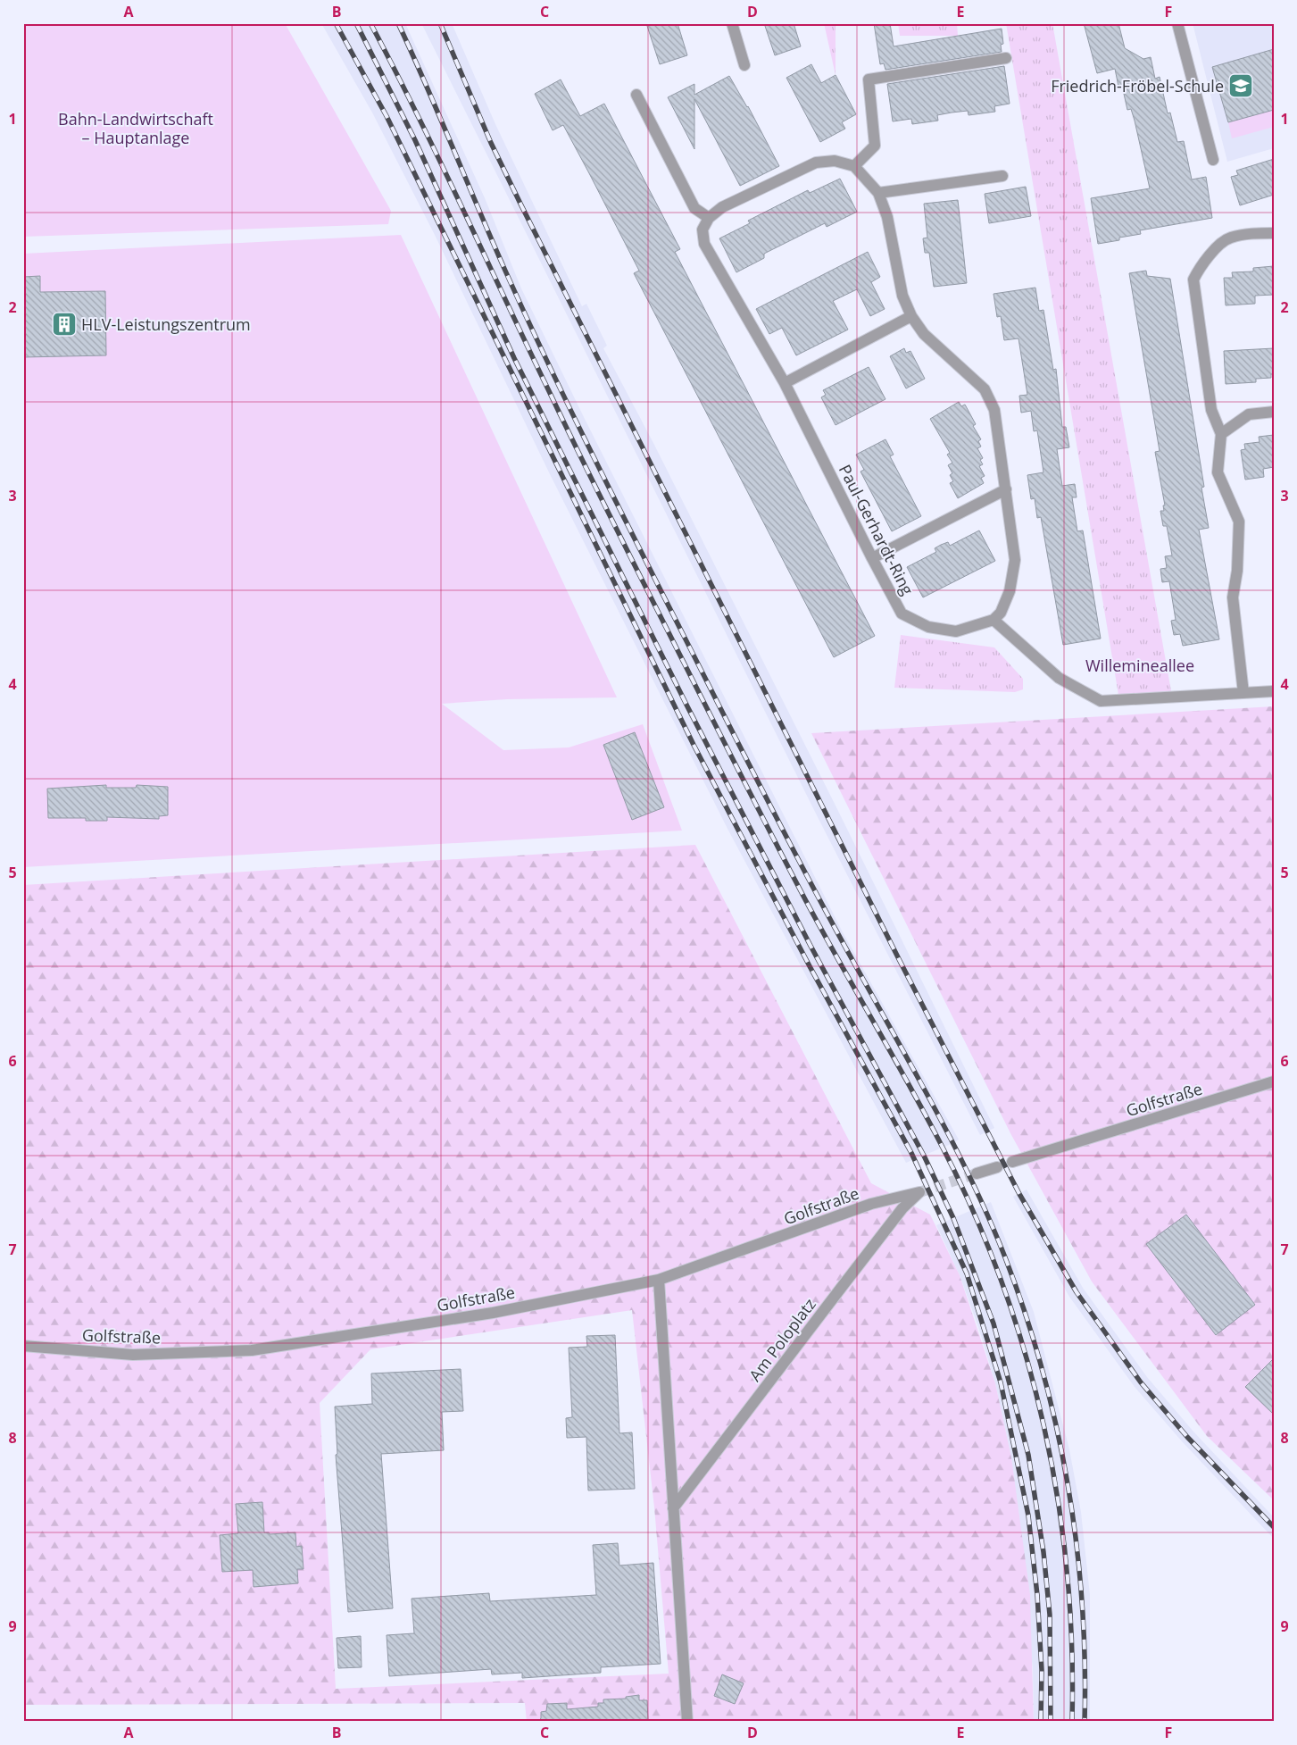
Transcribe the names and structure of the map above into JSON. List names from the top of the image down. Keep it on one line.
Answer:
{"streets":{"street":["Paul-Gerhardt-Ring","Golfstraße","Am Poloplatz"]},"crossings":[["Golfstraße","Am Poloplatz"]],"parks":["Bahn-Landwirtschaft – Hauptanlage","Willemineallee"],"places":{"school or university":["Friedrich-Fröbel-Schule"],"building":["HLV-Leistungszentrum"]},"grid":{"columns":["A","B","C","D","E","F"],"rows":["1","2","3","4","5","6","7","8","9"]}}
